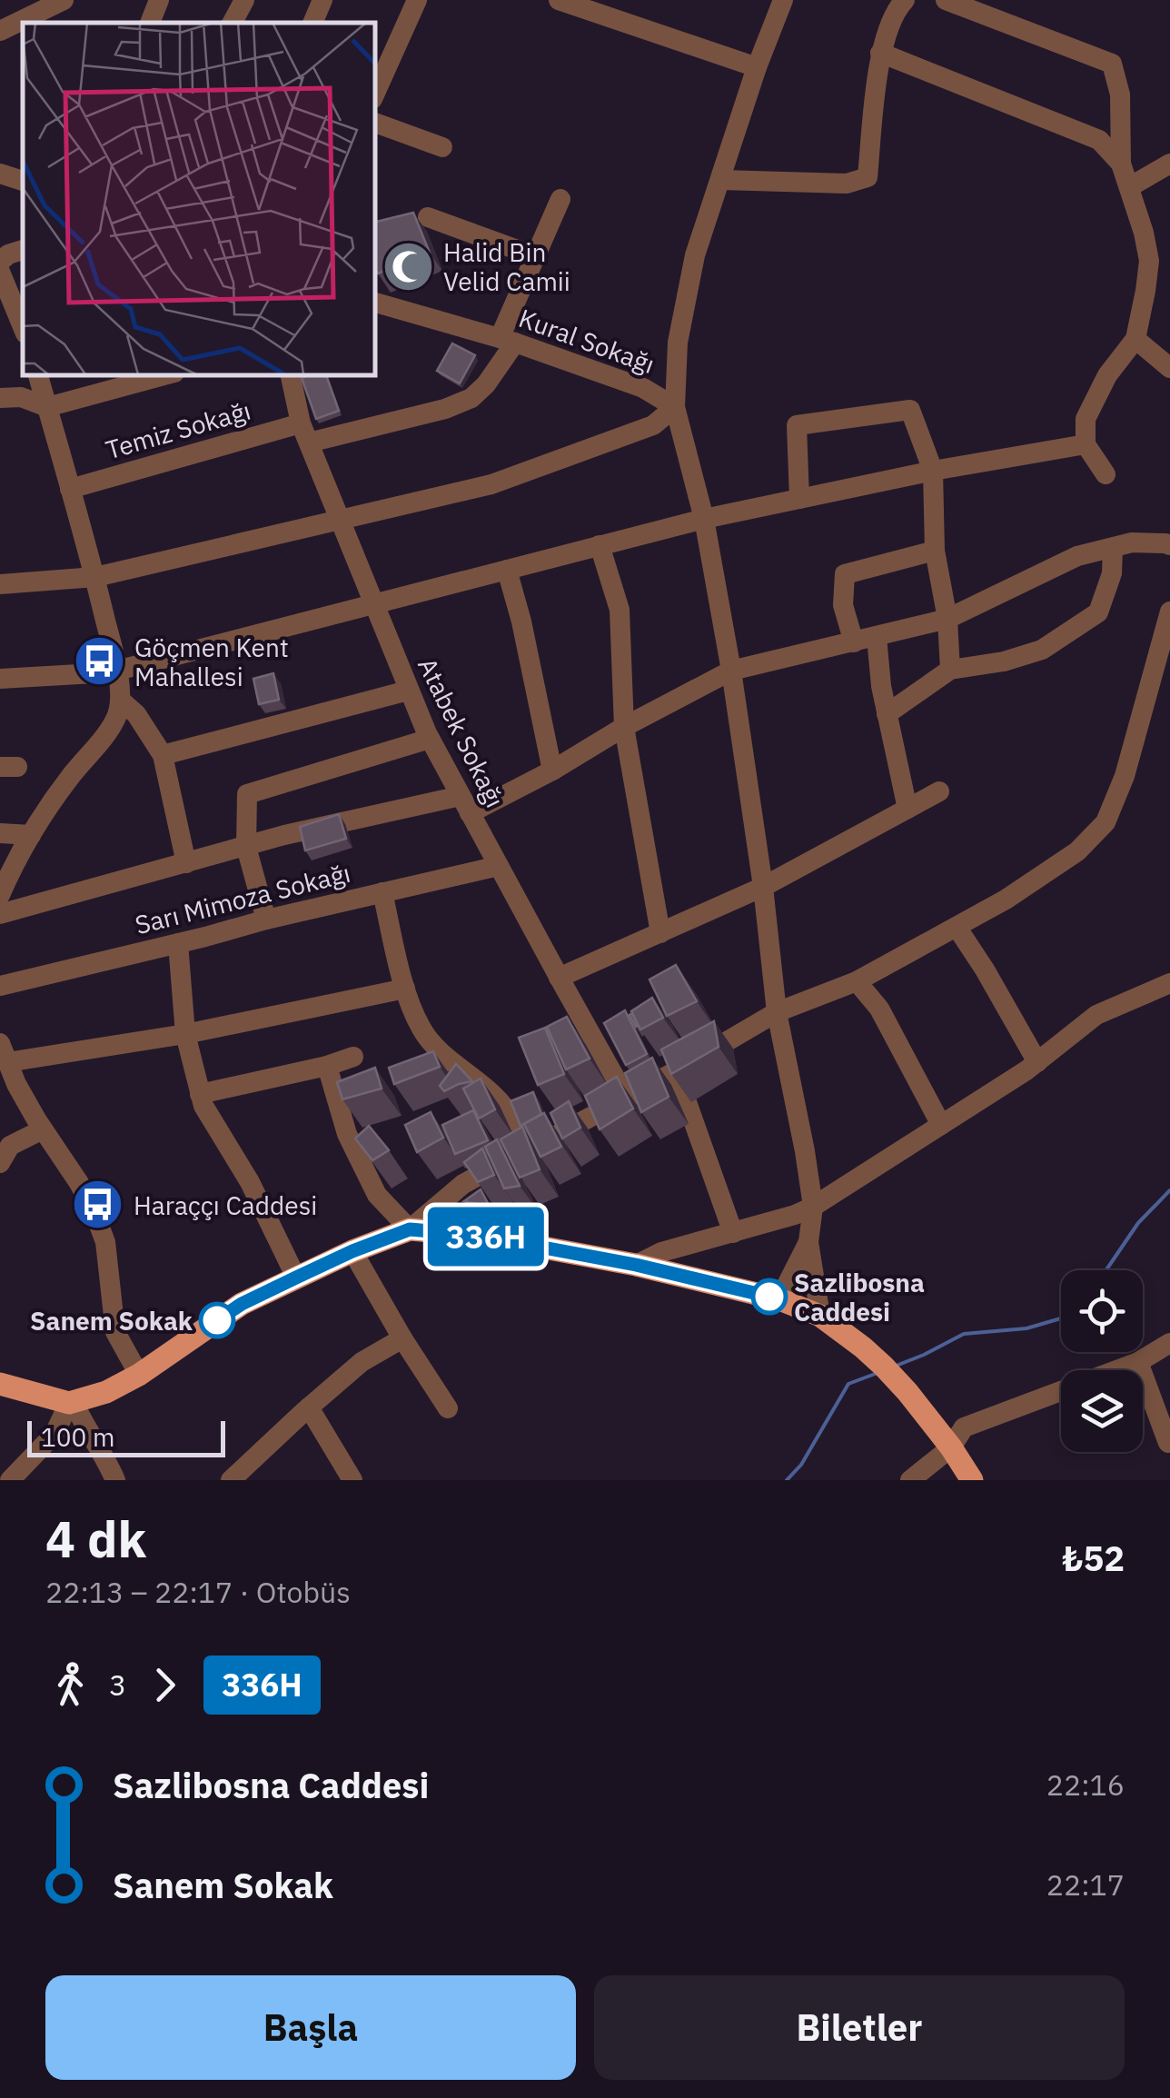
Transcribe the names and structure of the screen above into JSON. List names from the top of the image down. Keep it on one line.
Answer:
{"streets":{"street":["Kural Sokağı","Temiz Sokağı","Atabek Sokağı","Sarı Mimoza Sokağı"]},"crossings":[["Kural Sokağı","Temiz Sokağı"],["Temiz Sokağı","Atabek Sokağı"],["Atabek Sokağı","Sarı Mimoza Sokağı"]],"places":{"mosque":["Halid Bin Velid Camii"],"bus stop":["Göçmen Kent Mahallesi","Haraççı Caddesi"],"other":["Sazlibosna Caddesi","Sanem Sokak"]},"lines":["bus line 336H"],"scale_bar":"100 m","page":{"on_map":"336H","scale":"100 m","heading":["4 dk","22:13 – 22:17 · Otobüs","₺52"],"legs":["3","336H"],"list":[{"name":"Sazlibosna Caddesi","value":"22:16"},{"name":"Sanem Sokak","value":"22:17"}],"buttons":["Başla","Biletler"]}}
